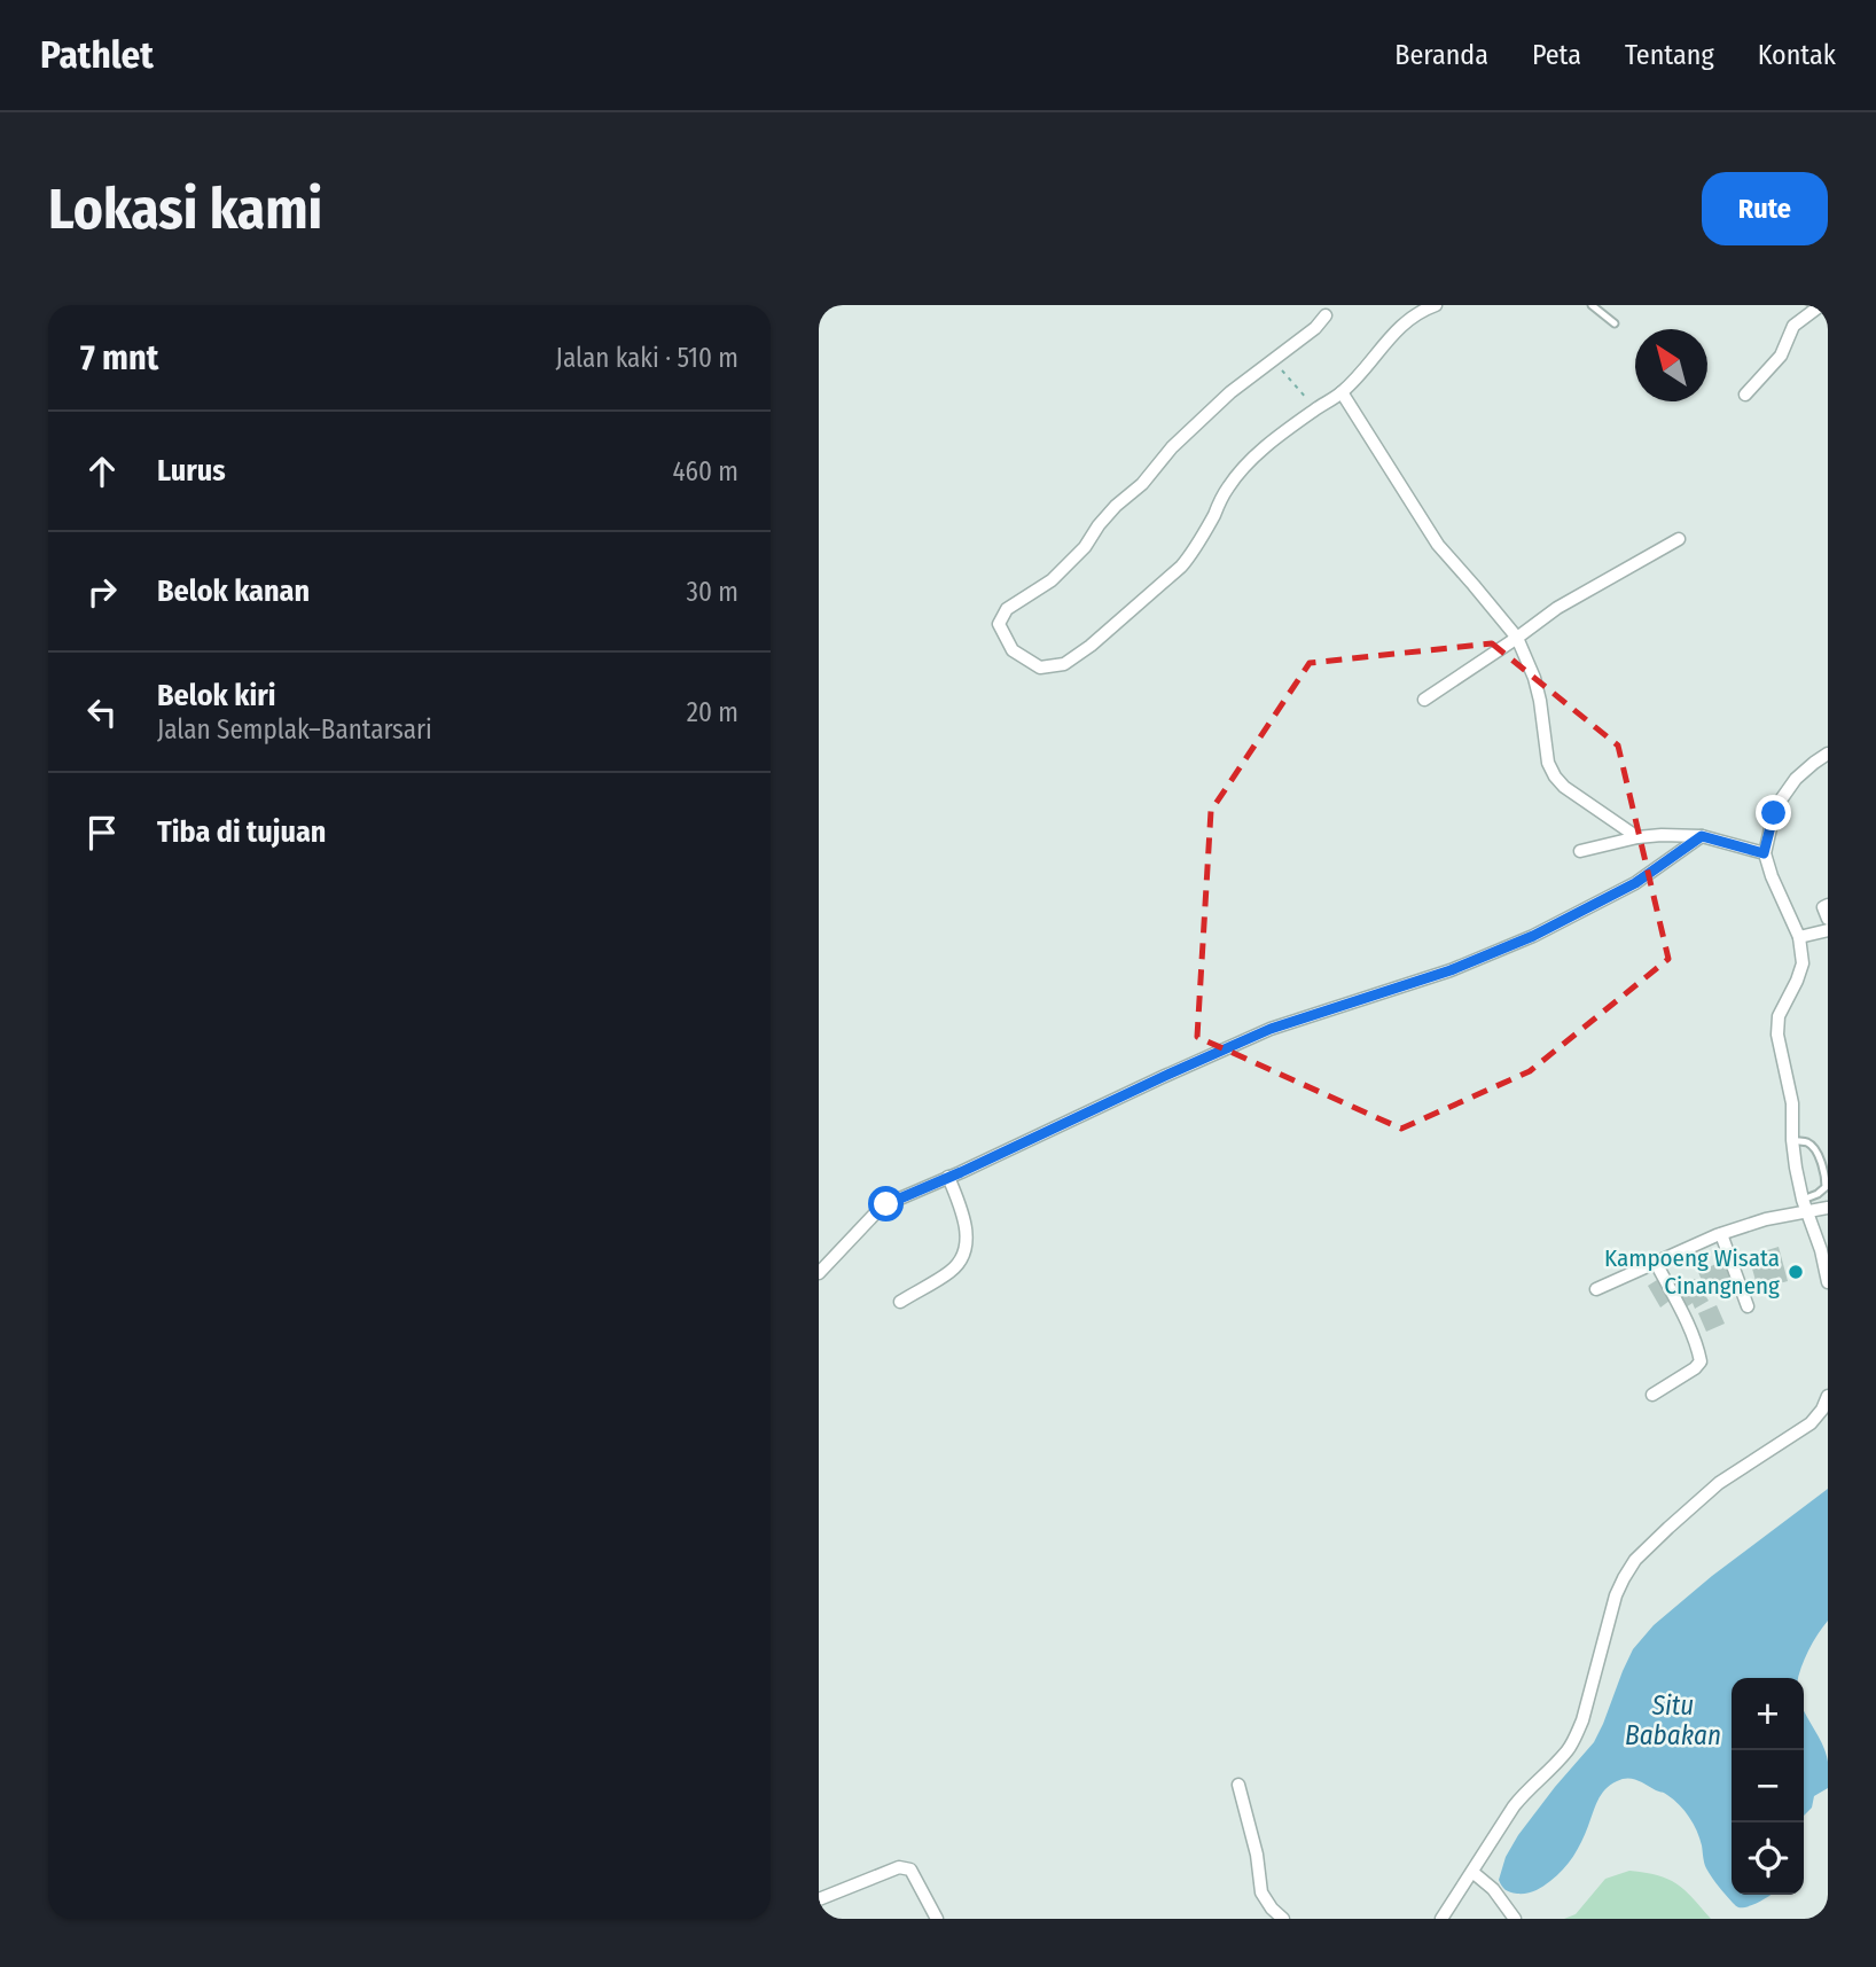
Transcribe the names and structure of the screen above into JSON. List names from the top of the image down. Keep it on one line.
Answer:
{"water":["Situ Babakan"],"places":["Kampoeng Wisata Cinangneng"],"north":"top left","page":{"header":"Pathlet","nav":["Beranda","Peta","Tentang","Kontak"],"buttons":"Rute","title":"Lokasi kami","heading":["7 mnt","Jalan kaki · 510 m"],"list":[["Lurus","460 m"],["Belok kanan","30 m"],["Belok kiri","Jalan Semplak–Bantarsari","20 m"],"Tiba di tujuan"],"map_buttons":["+","−"]}}
